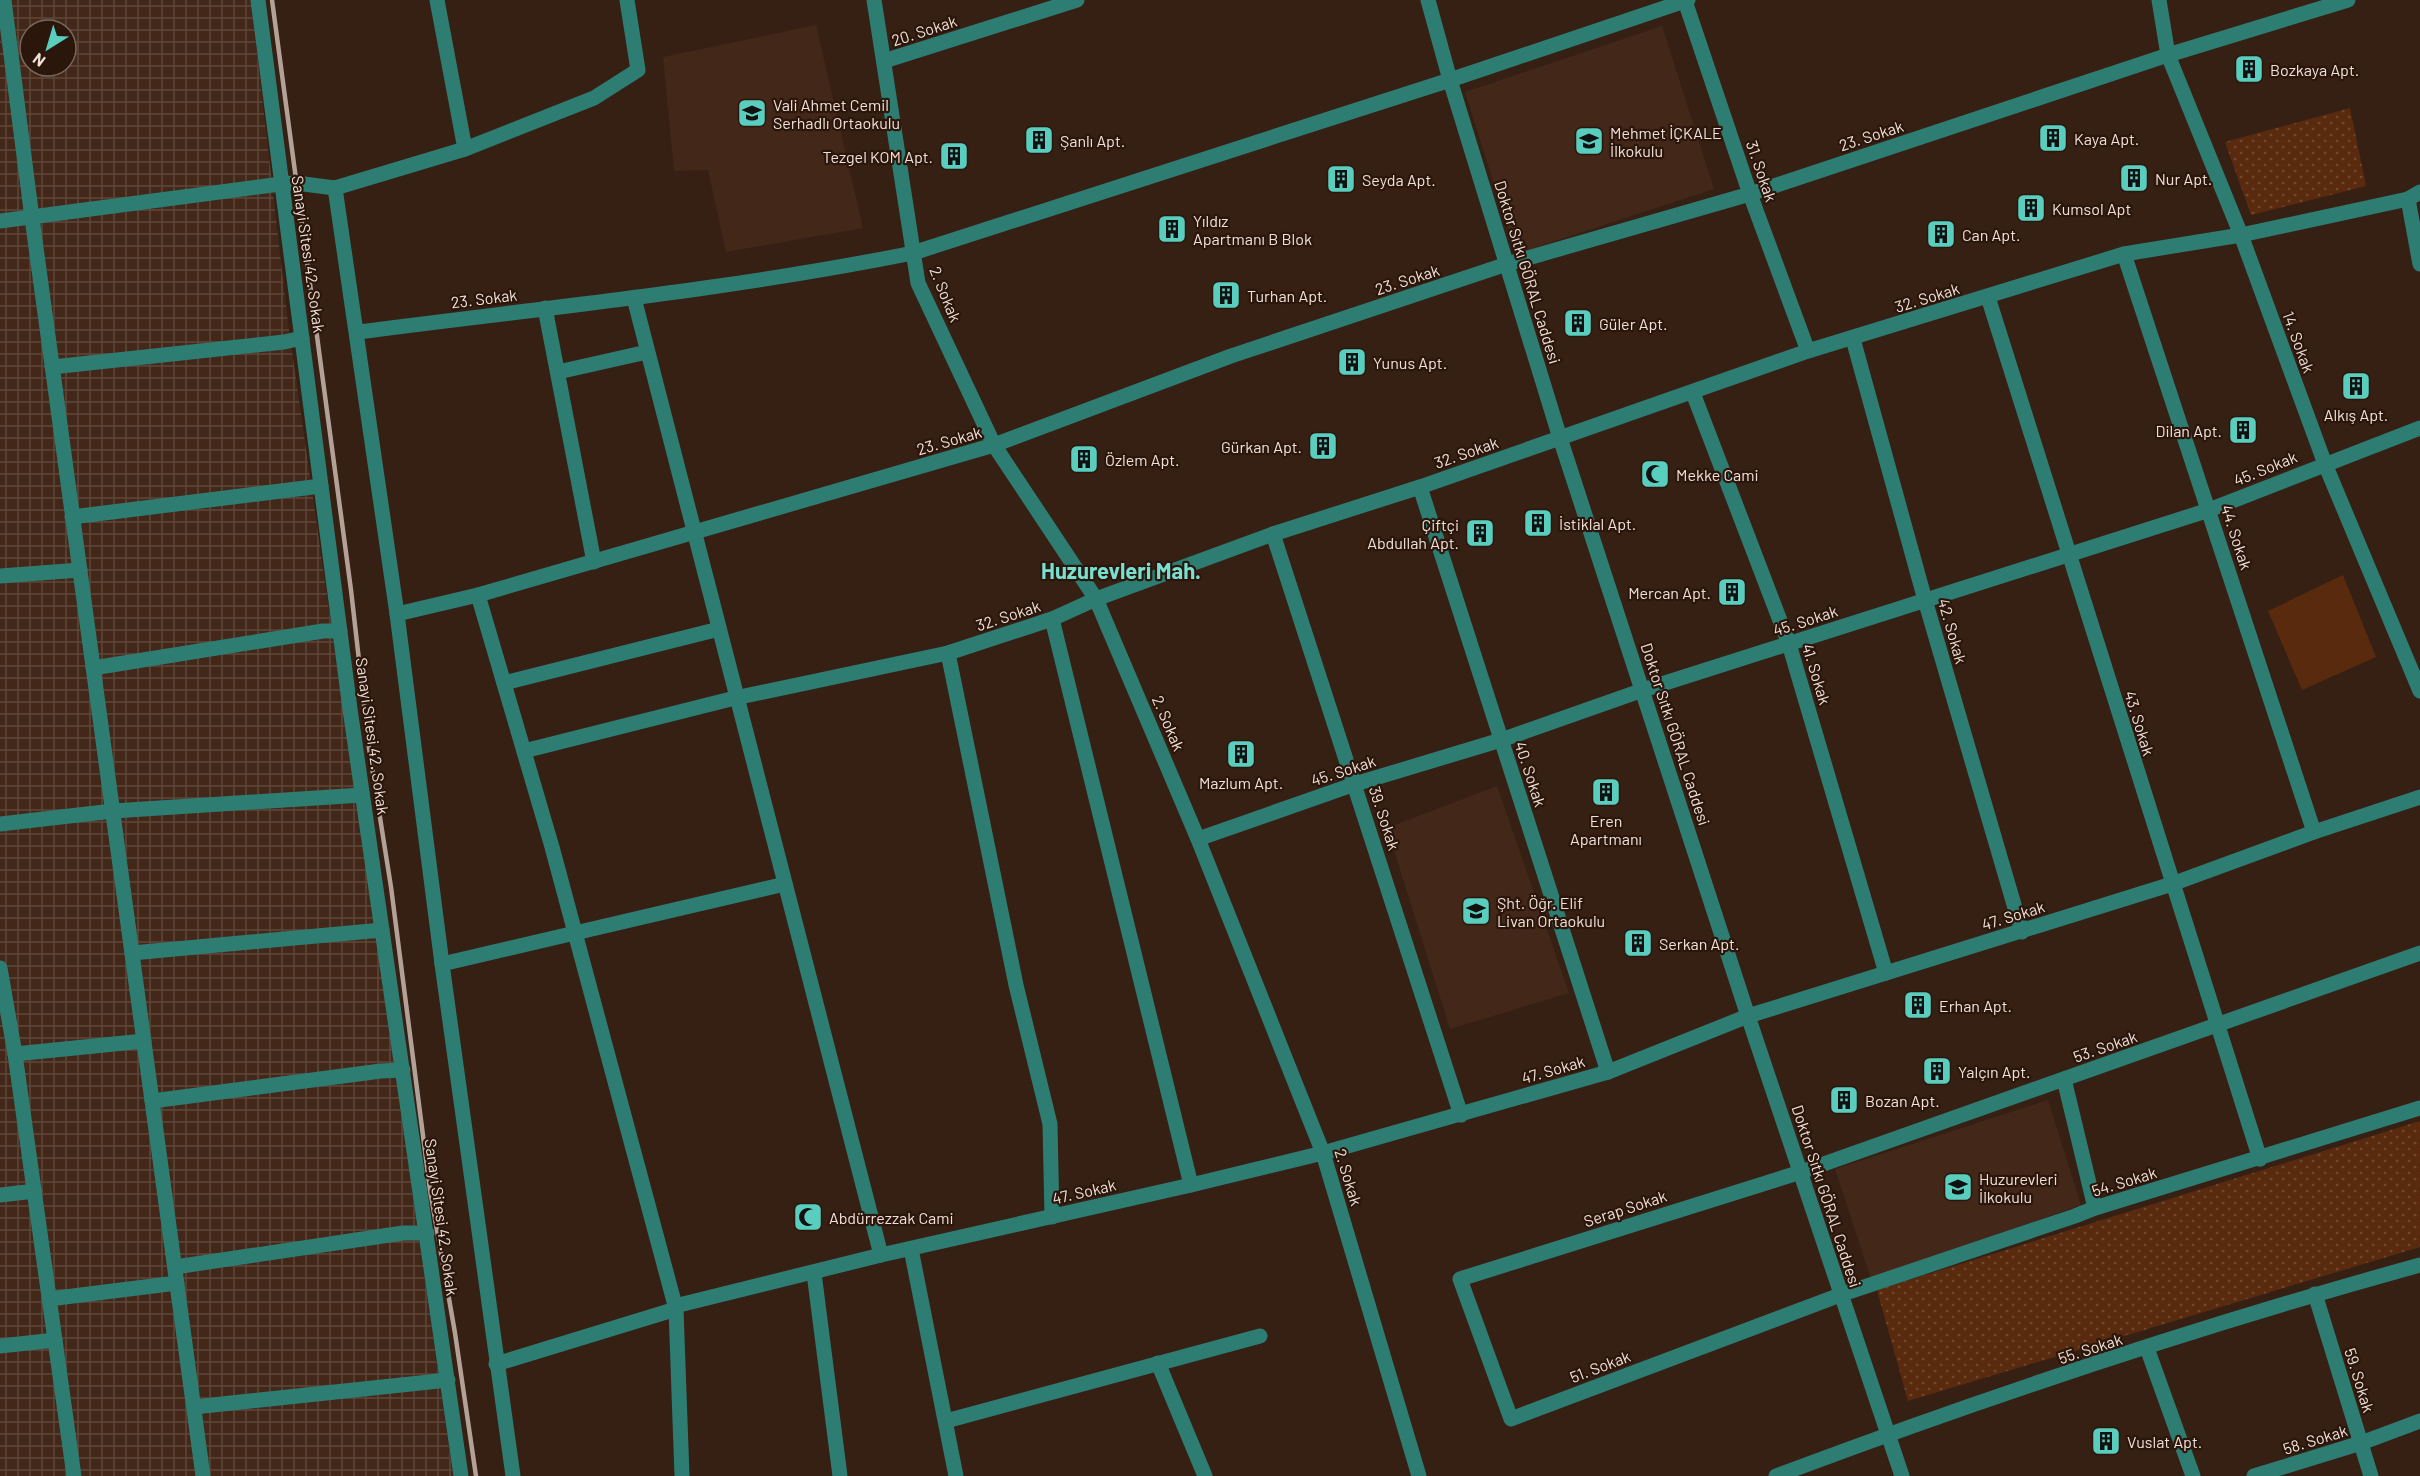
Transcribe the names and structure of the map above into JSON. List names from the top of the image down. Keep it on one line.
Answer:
{"streets":{"street":["20. Sokak","23. Sokak","31. Sokak","Sanayi Sitesi 42. Sokak","Doktor Sıtkı GÖRAL Caddesi","2. Sokak","32. Sokak","14. Sokak","45. Sokak","44. Sokak","42. Sokak","41. Sokak","43. Sokak","40. Sokak","39. Sokak","47. Sokak","53. Sokak","54. Sokak","Serap Sokak","55. Sokak","51. Sokak","59. Sokak","58. Sokak"]},"crossings":[["20. Sokak","2. Sokak"],["23. Sokak","31. Sokak"],["23. Sokak","Doktor Sıtkı GÖRAL Caddesi"],["23. Sokak","2. Sokak"],["23. Sokak","14. Sokak"],["31. Sokak","32. Sokak"],["Doktor Sıtkı GÖRAL Caddesi","32. Sokak"],["Doktor Sıtkı GÖRAL Caddesi","45. Sokak"],["Doktor Sıtkı GÖRAL Caddesi","47. Sokak"],["Doktor Sıtkı GÖRAL Caddesi","53. Sokak"],["Doktor Sıtkı GÖRAL Caddesi","54. Sokak"],["Doktor Sıtkı GÖRAL Caddesi","Serap Sokak"],["Doktor Sıtkı GÖRAL Caddesi","55. Sokak"],["Doktor Sıtkı GÖRAL Caddesi","51. Sokak"],["2. Sokak","32. Sokak"],["2. Sokak","45. Sokak"],["2. Sokak","47. Sokak"],["32. Sokak","14. Sokak"],["32. Sokak","44. Sokak"],["32. Sokak","42. Sokak"],["32. Sokak","41. Sokak"],["32. Sokak","43. Sokak"],["32. Sokak","40. Sokak"],["32. Sokak","39. Sokak"],["14. Sokak","45. Sokak"],["45. Sokak","44. Sokak"],["45. Sokak","42. Sokak"],["45. Sokak","41. Sokak"],["45. Sokak","43. Sokak"],["45. Sokak","40. Sokak"],["45. Sokak","39. Sokak"],["44. Sokak","47. Sokak"],["42. Sokak","47. Sokak"],["41. Sokak","47. Sokak"],["43. Sokak","47. Sokak"],["43. Sokak","53. Sokak"],["43. Sokak","54. Sokak"],["40. Sokak","47. Sokak"],["39. Sokak","47. Sokak"],["53. Sokak","Serap Sokak"],["54. Sokak","51. Sokak"],["Serap Sokak","51. Sokak"],["55. Sokak","59. Sokak"],["59. Sokak","58. Sokak"]],"districts":["Huzurevleri Mah."],"places":{"building":["Bozkaya Apt.","Kaya Apt.","Şanlı Apt.","Tezgel KOM Apt.","Nur Apt.","Seyda Apt.","Kumsol Apt","Yıldız Apartmanı B Blok","Can Apt.","Turhan Apt.","Güler Apt.","Yunus Apt.","Alkış Apt.","Dilan Apt.","Gürkan Apt.","Özlem Apt.","İstiklal Apt.","Çiftçi Abdullah Apt.","Mercan Apt.","Mazlum Apt.","Eren Apartmanı","Serkan Apt.","Erhan Apt.","Yalçın Apt.","Bozan Apt.","Vuslat Apt."],"school or university":["Vali Ahmet Cemil Serhadlı Ortaokulu","Mehmet İÇKALE İlkokulu","Şht. Öğr. Elif Livan Ortaokulu","Huzurevleri İlkokulu"],"mosque":["Mekke Cami","Abdürrezzak Cami"]},"north":"bottom left"}
